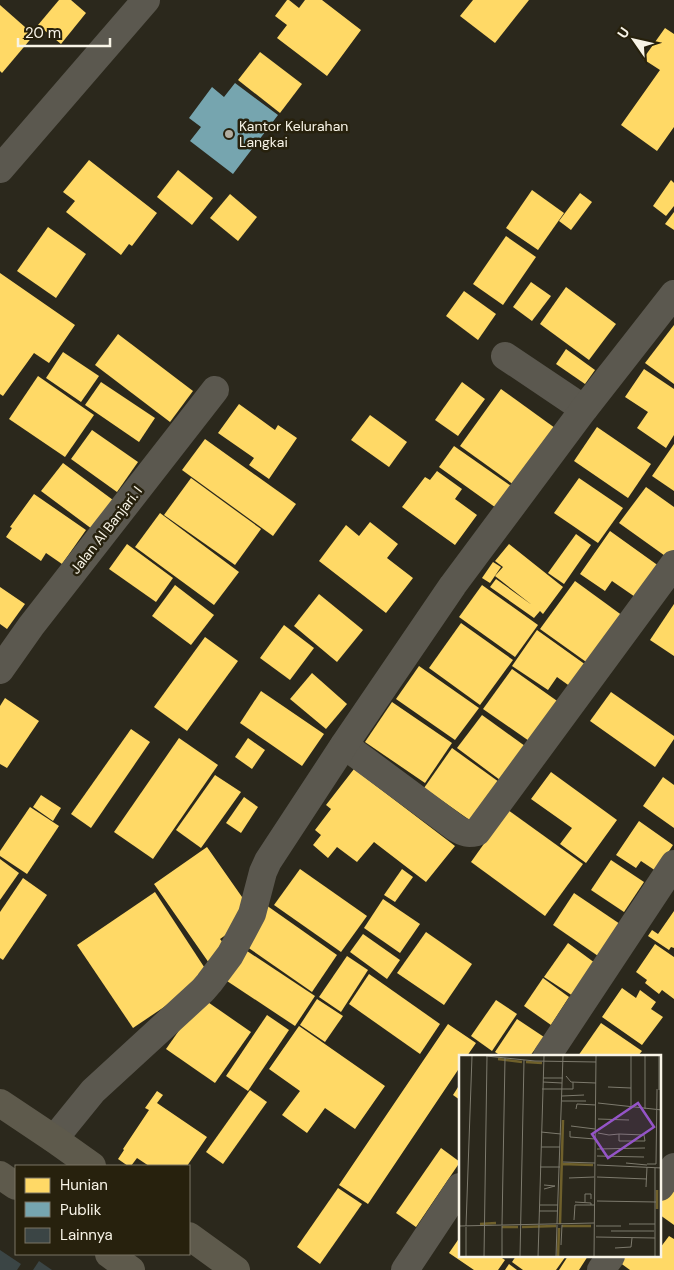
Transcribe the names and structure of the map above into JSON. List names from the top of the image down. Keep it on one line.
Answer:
{"streets":{"street":["Jalan Al Banjari. I"]},"places":["Kantor Kelurahan Langkai"],"legend":["Hunian","Publik","Lainnya"],"scale_bar":"20 m","north":"top left"}
